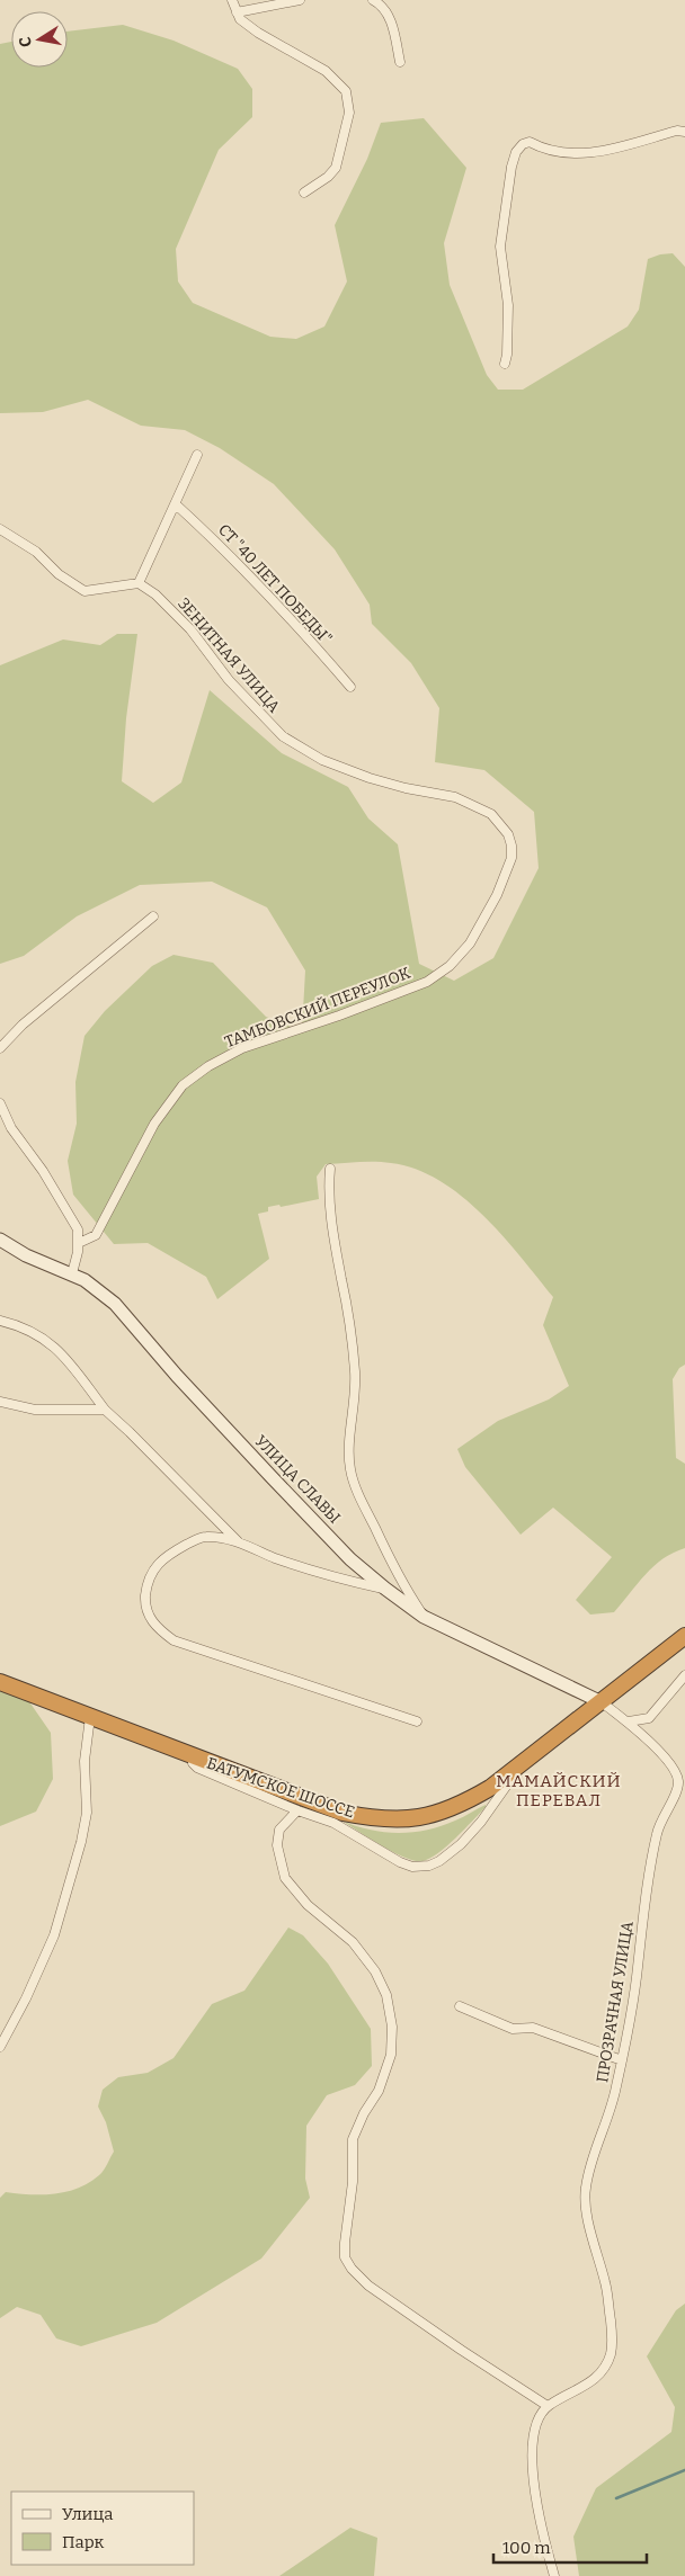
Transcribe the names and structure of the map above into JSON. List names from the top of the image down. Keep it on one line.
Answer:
{"streets":{"highway":["БАТУМСКОЕ ШОССЕ"],"street":["СТ \"40 ЛЕТ ПОБЕДЫ\"","ЗЕНИТНАЯ УЛИЦА","ТАМБОВСКИЙ ПЕРЕУЛОК","УЛИЦА СЛАВЫ","ПРОЗРАЧНАЯ УЛИЦА"]},"crossings":[["ЗЕНИТНАЯ УЛИЦА","ТАМБОВСКИЙ ПЕРЕУЛОК"],["УЛИЦА СЛАВЫ","БАТУМСКОЕ ШОССЕ"],["УЛИЦА СЛАВЫ","ПРОЗРАЧНАЯ УЛИЦА"],["БАТУМСКОЕ ШОССЕ","ПРОЗРАЧНАЯ УЛИЦА"]],"districts":["МАМАЙСКИЙ ПЕРЕВАЛ"],"legend":["Улица","Парк"],"scale_bar":"100 m","north":"left"}
